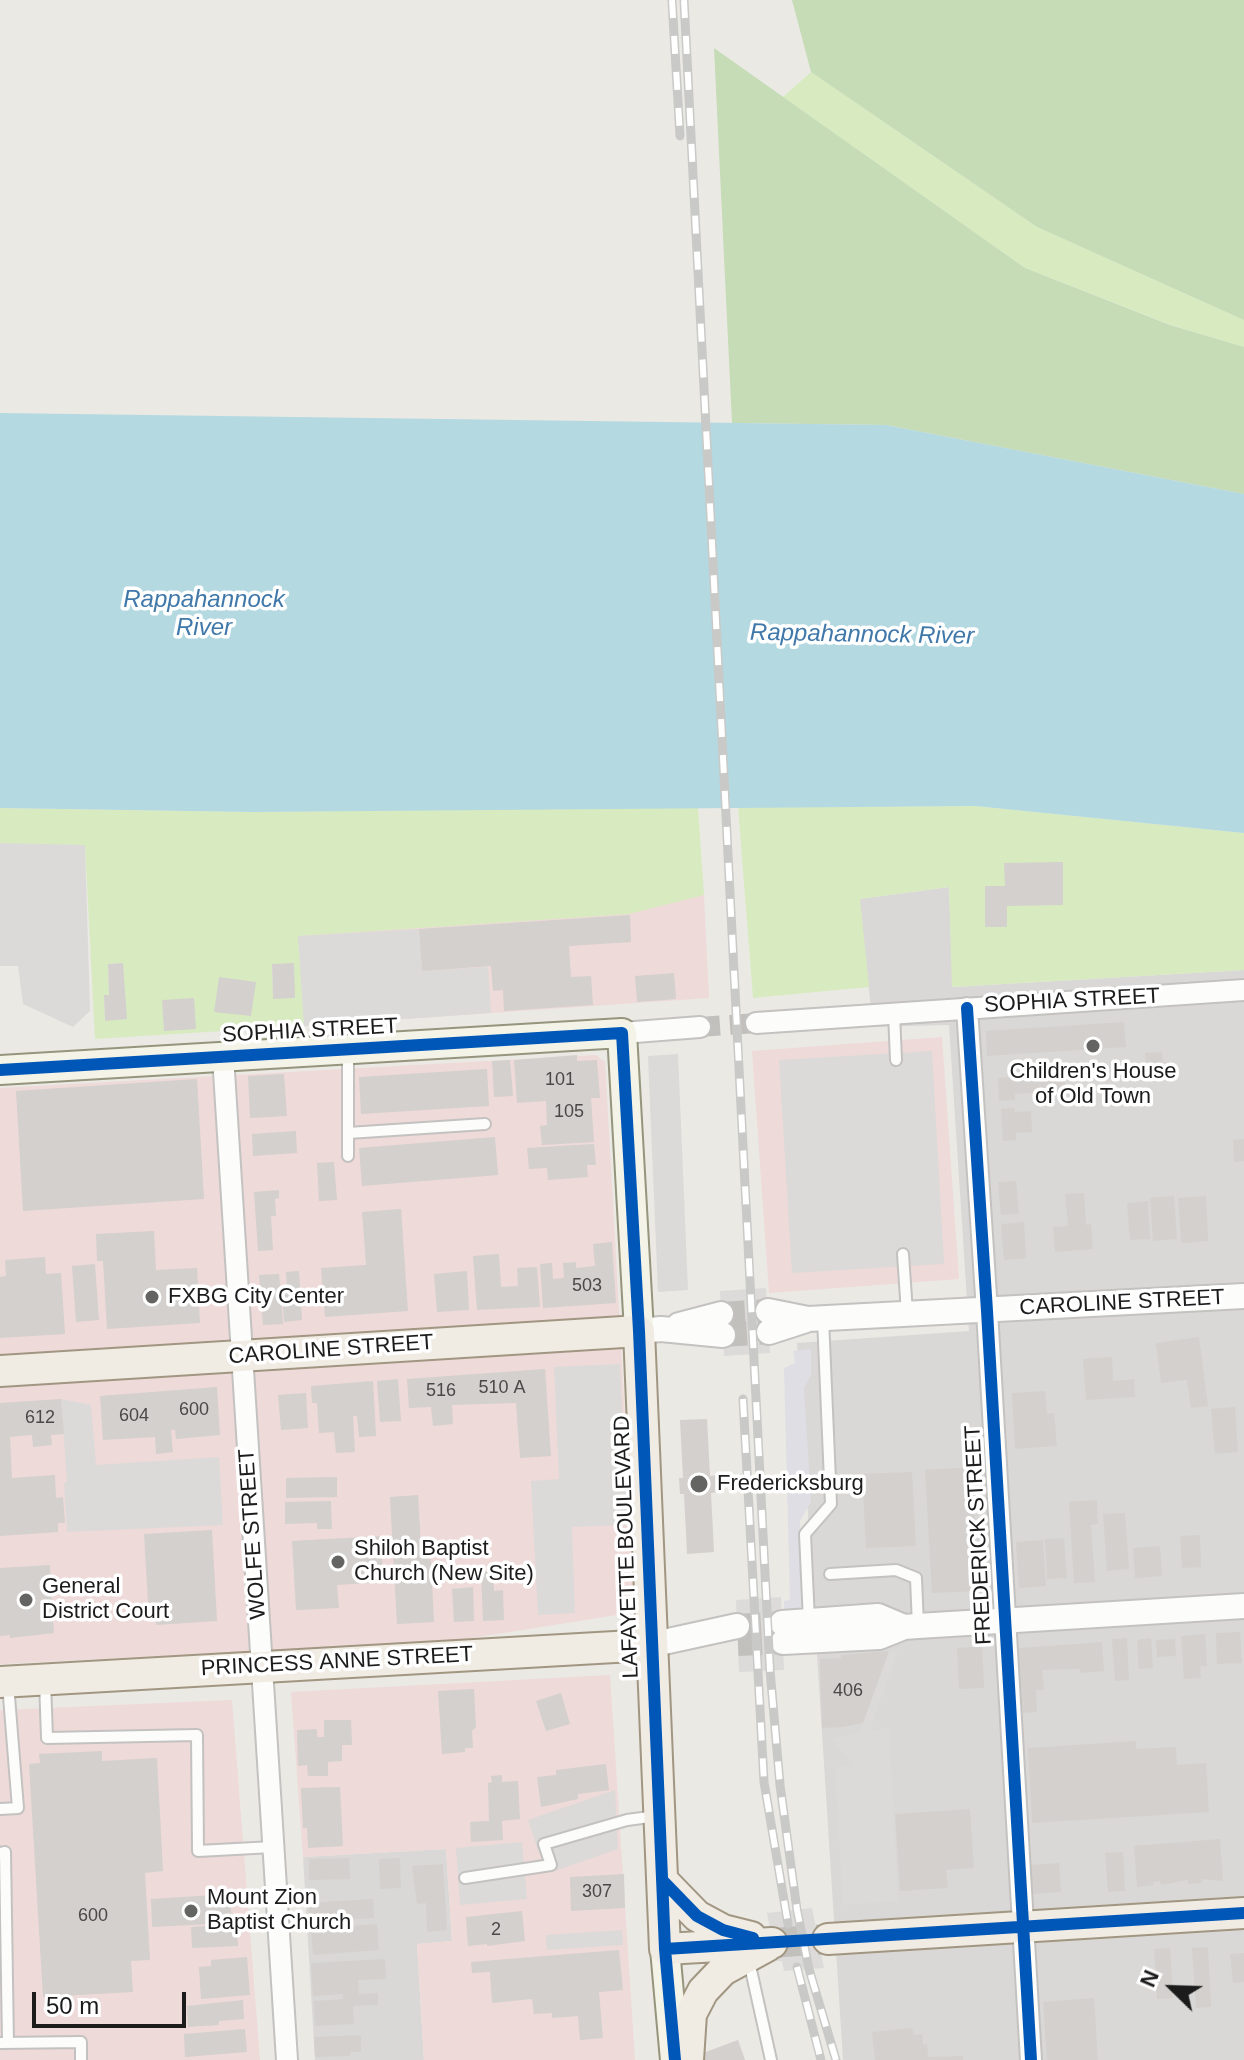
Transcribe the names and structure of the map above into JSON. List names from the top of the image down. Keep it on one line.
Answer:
{"streets":{"main road":["SOPHIA STREET","CAROLINE STREET","LAFAYETTE BOULEVARD","PRINCESS ANNE STREET"],"street":["WOLFE STREET","FREDERICK STREET"]},"crossings":[["SOPHIA STREET","WOLFE STREET"],["SOPHIA STREET","FREDERICK STREET"],["SOPHIA STREET","LAFAYETTE BOULEVARD"],["CAROLINE STREET","WOLFE STREET"],["CAROLINE STREET","FREDERICK STREET"],["CAROLINE STREET","LAFAYETTE BOULEVARD"],["WOLFE STREET","PRINCESS ANNE STREET"],["LAFAYETTE BOULEVARD","PRINCESS ANNE STREET"]],"water":["Rappahannock River"],"places":["Children's House of Old Town","FXBG City Center","Fredericksburg","Shiloh Baptist Church (New Site)","General District Court","Mount Zion Baptist Church"],"house_numbers":["101","105","503","510 A","516","600","604","612","406","307","600","2"],"scale_bar":"50 m","north":"top left"}
